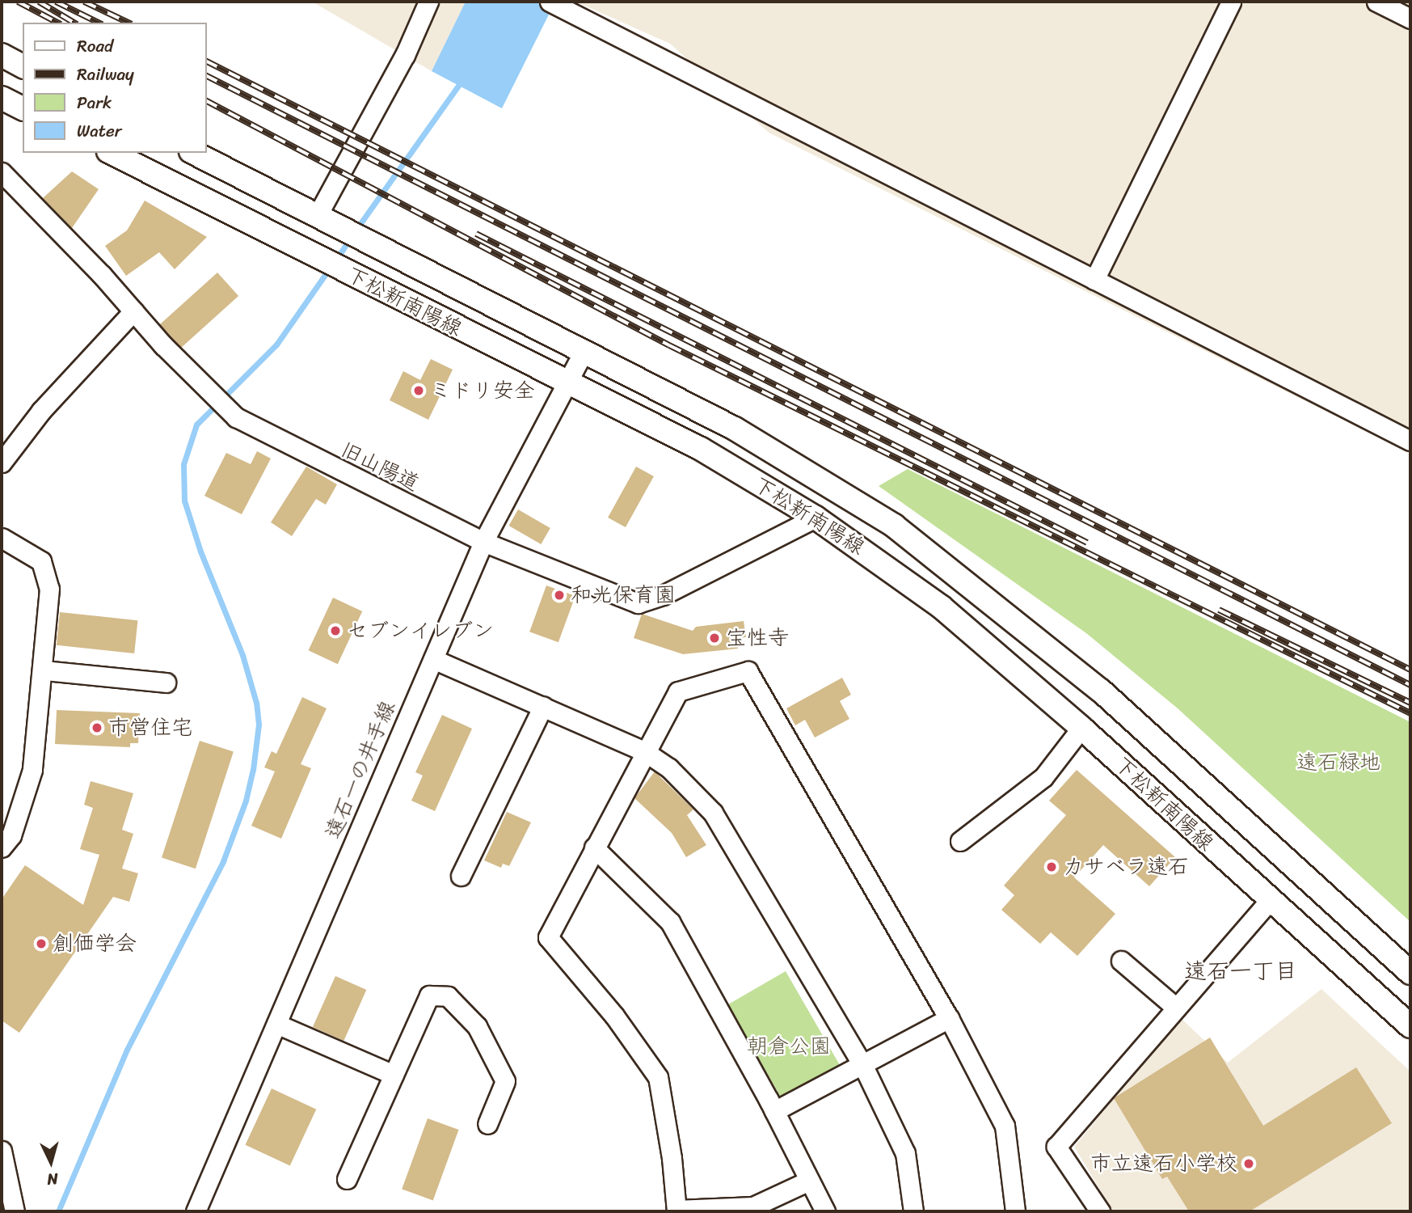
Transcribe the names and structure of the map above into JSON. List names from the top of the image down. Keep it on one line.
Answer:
{"streets":{"main road":["下松新南陽線"],"street":["旧山陽道","遠石一の井手線"]},"crossings":[["下松新南陽線","旧山陽道"],["下松新南陽線","遠石一の井手線"],["旧山陽道","遠石一の井手線"]],"districts":["遠石一丁目"],"parks":["遠石緑地","朝倉公園"],"places":["ミドリ安全","和光保育園","セブンイレブン","宝性寺","市営住宅","カサベラ遠石","創価学会","市立遠石小学校"],"legend":["Road","Railway","Park","Water"],"north":"bottom"}
